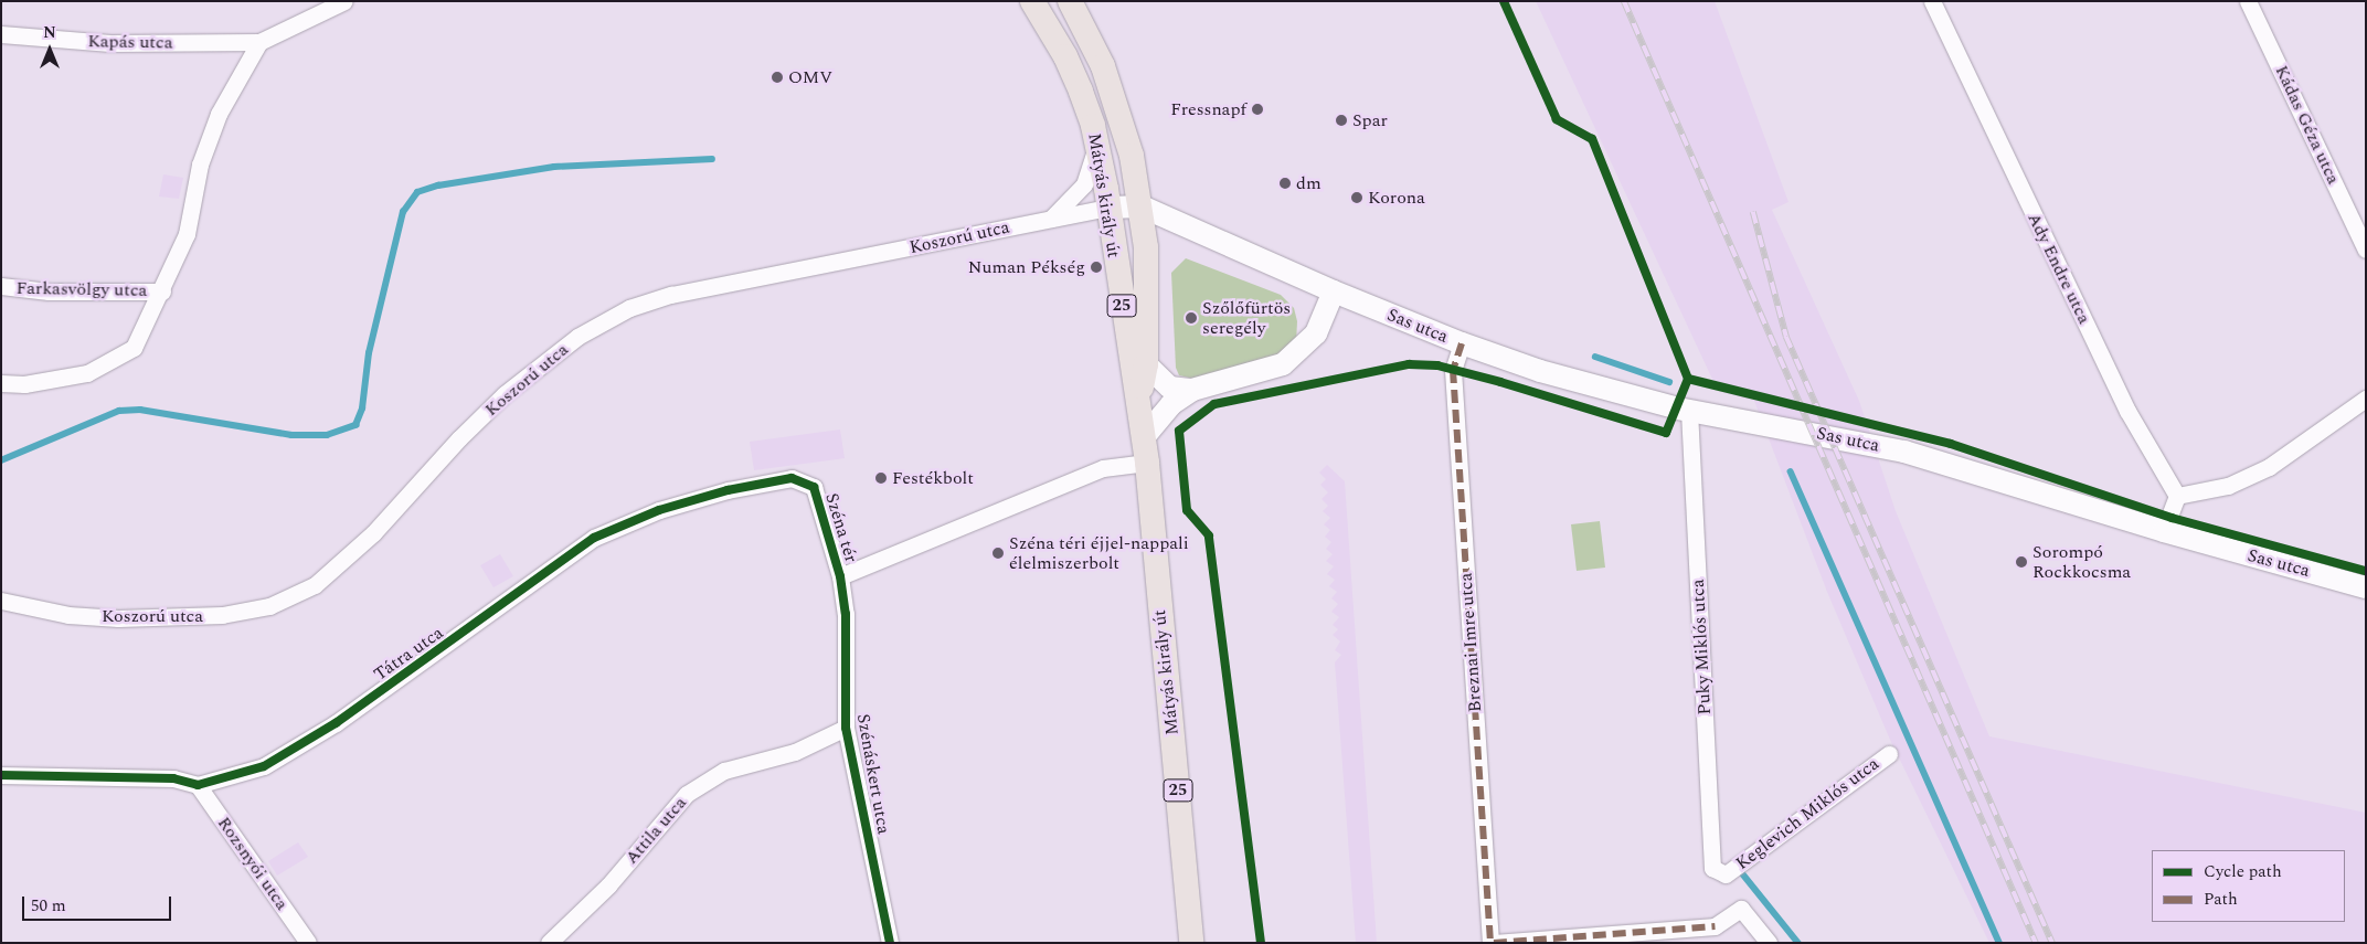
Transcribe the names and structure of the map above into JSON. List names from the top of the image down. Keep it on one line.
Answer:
{"streets":{"main road":["Mátyás király út","25","Sas utca"],"street":["Kapás utca","Kádas Géza utca","Koszorú utca","Ady Endre utca","Farkasvölgy utca","Széna tér","Breznai Imre utca","Puky Miklós utca","Tátra utca","Szénáskert utca","Keglevich Miklós utca","Attila utca","Rozsnyói utca"]},"crossings":[["Kapás utca","Farkasvölgy utca"],["Mátyás király út","Koszorú utca"],["Mátyás király út","Sas utca"],["Mátyás király út","Széna tér"],["Koszorú utca","Sas utca"],["Sas utca","Breznai Imre utca"],["Sas utca","Puky Miklós utca"],["Széna tér","Tátra utca"],["Széna tér","Szénáskert utca"],["Puky Miklós utca","Keglevich Miklós utca"],["Tátra utca","Rozsnyói utca"],["Szénáskert utca","Attila utca"]],"places":["OMV","Fressnapf","Spar","dm","Korona","Numan Pékség","Szőlőfürtös seregély","Festékbolt","Széna téri éjjel-nappali élelmiszerbolt","Sorompó Rockkocsma"],"legend":["Cycle path","Path"],"scale_bar":"50 m","north":"top"}
